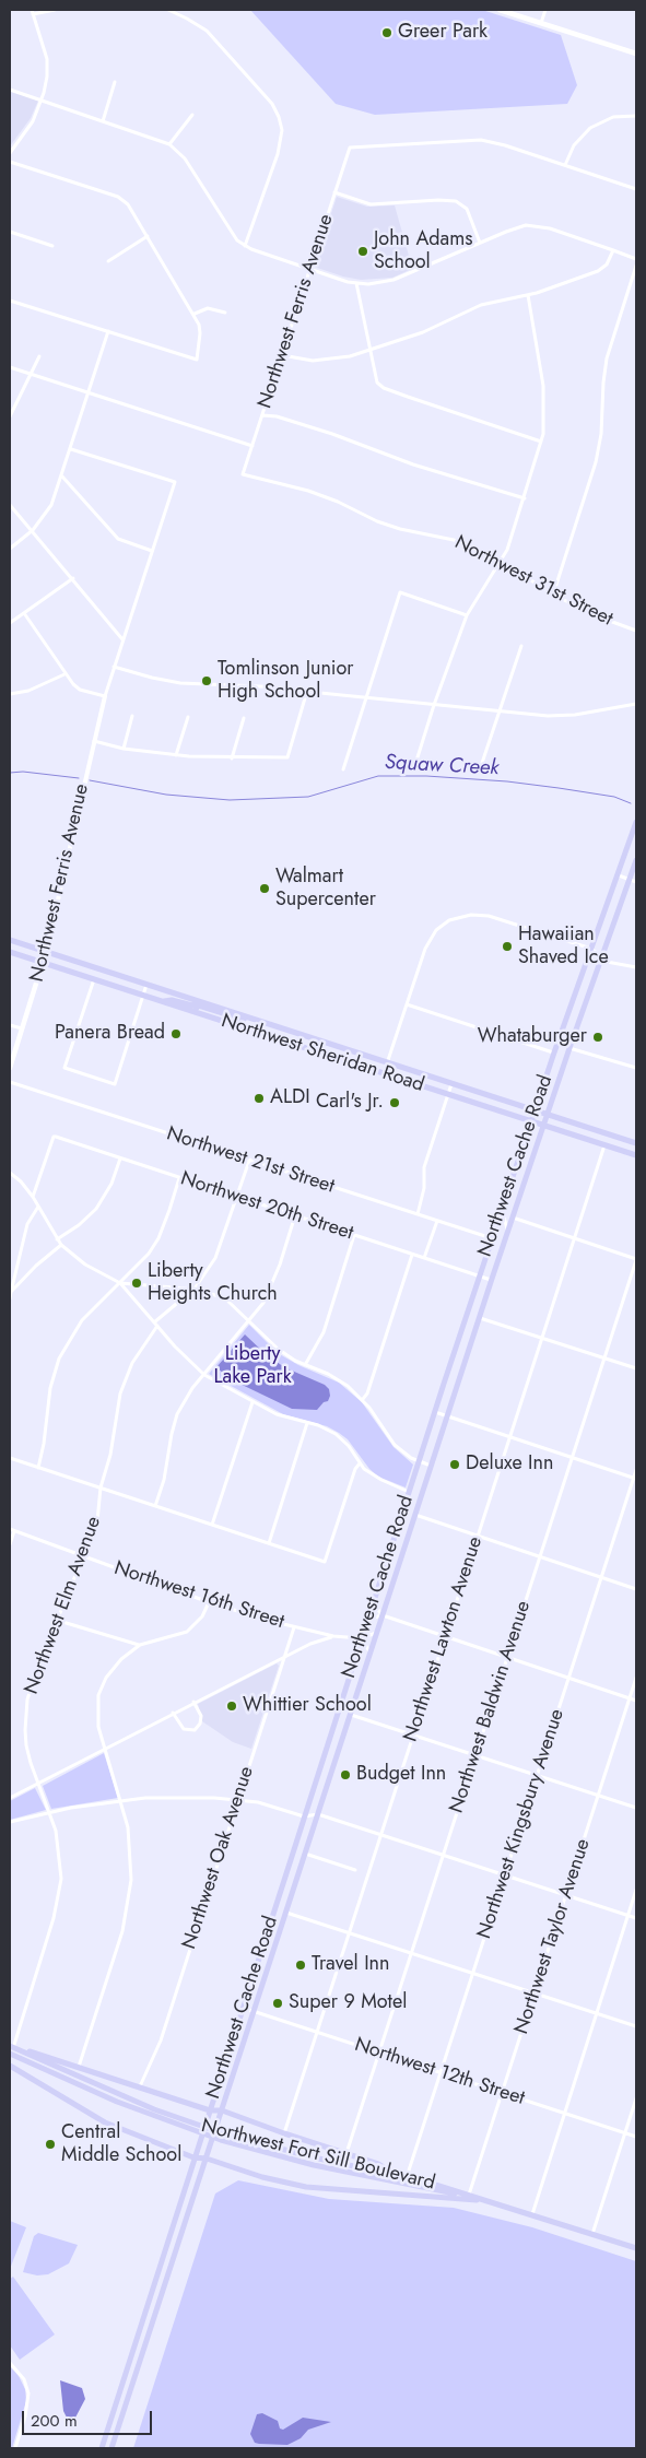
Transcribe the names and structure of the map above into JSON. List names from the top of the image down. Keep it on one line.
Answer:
{"streets":{"main road":["Northwest Ferris Avenue","Northwest Sheridan Road","Northwest Cache Road","Northwest Fort Sill Boulevard"],"street":["Northwest 31st Street","Northwest 21st Street","Northwest 20th Street","Northwest 16th Street","Northwest Elm Avenue","Northwest Lawton Avenue","Northwest Baldwin Avenue","Northwest Kingsbury Avenue","Northwest Oak Avenue","Northwest Taylor Avenue","Northwest 12th Street"]},"crossings":[["Northwest Ferris Avenue","Northwest 31st Street"],["Northwest Ferris Avenue","Northwest Sheridan Road"],["Northwest Sheridan Road","Northwest Cache Road"],["Northwest Sheridan Road","Northwest Lawton Avenue"],["Northwest 21st Street","Northwest Cache Road"],["Northwest 21st Street","Northwest Elm Avenue"],["Northwest Cache Road","Northwest 20th Street"],["Northwest Cache Road","Northwest 16th Street"],["Northwest Cache Road","Northwest 12th Street"],["Northwest 20th Street","Northwest Elm Avenue"],["Northwest 16th Street","Northwest Elm Avenue"],["Northwest 16th Street","Northwest Oak Avenue"],["Northwest Elm Avenue","Northwest Fort Sill Boulevard"],["Northwest Lawton Avenue","Northwest 12th Street"],["Northwest Baldwin Avenue","Northwest 12th Street"],["Northwest Kingsbury Avenue","Northwest 12th Street"],["Northwest Kingsbury Avenue","Northwest Fort Sill Boulevard"],["Northwest Taylor Avenue","Northwest 12th Street"],["Northwest Taylor Avenue","Northwest Fort Sill Boulevard"]],"water":["Squaw Creek"],"parks":["Liberty Lake Park"],"places":["Greer Park","John Adams School","Tomlinson Junior High School","Walmart Supercenter","Hawaiian Shaved Ice","Panera Bread","Whataburger","ALDI","Carl's Jr.","Liberty Heights Church","Deluxe Inn","Whittier School","Budget Inn","Travel Inn","Super 9 Motel","Central Middle School"],"scale_bar":"200 m"}
